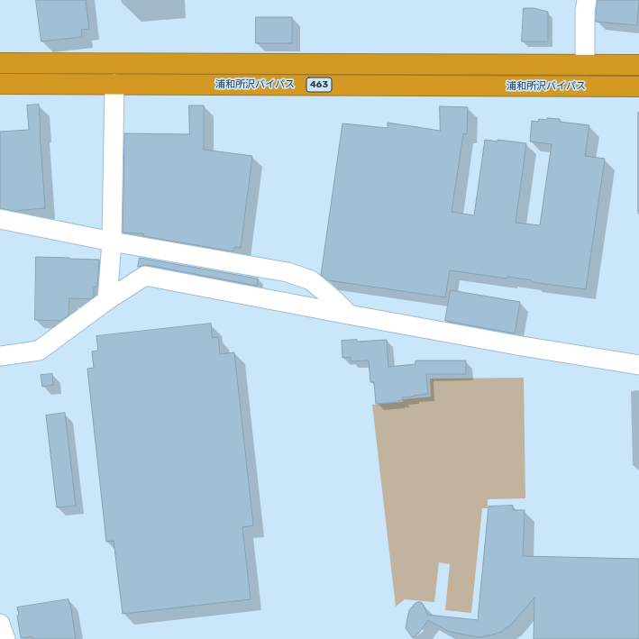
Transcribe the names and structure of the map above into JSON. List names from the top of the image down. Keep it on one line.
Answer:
{"streets":{"highway":["浦和所沢バイパス","463"]}}
